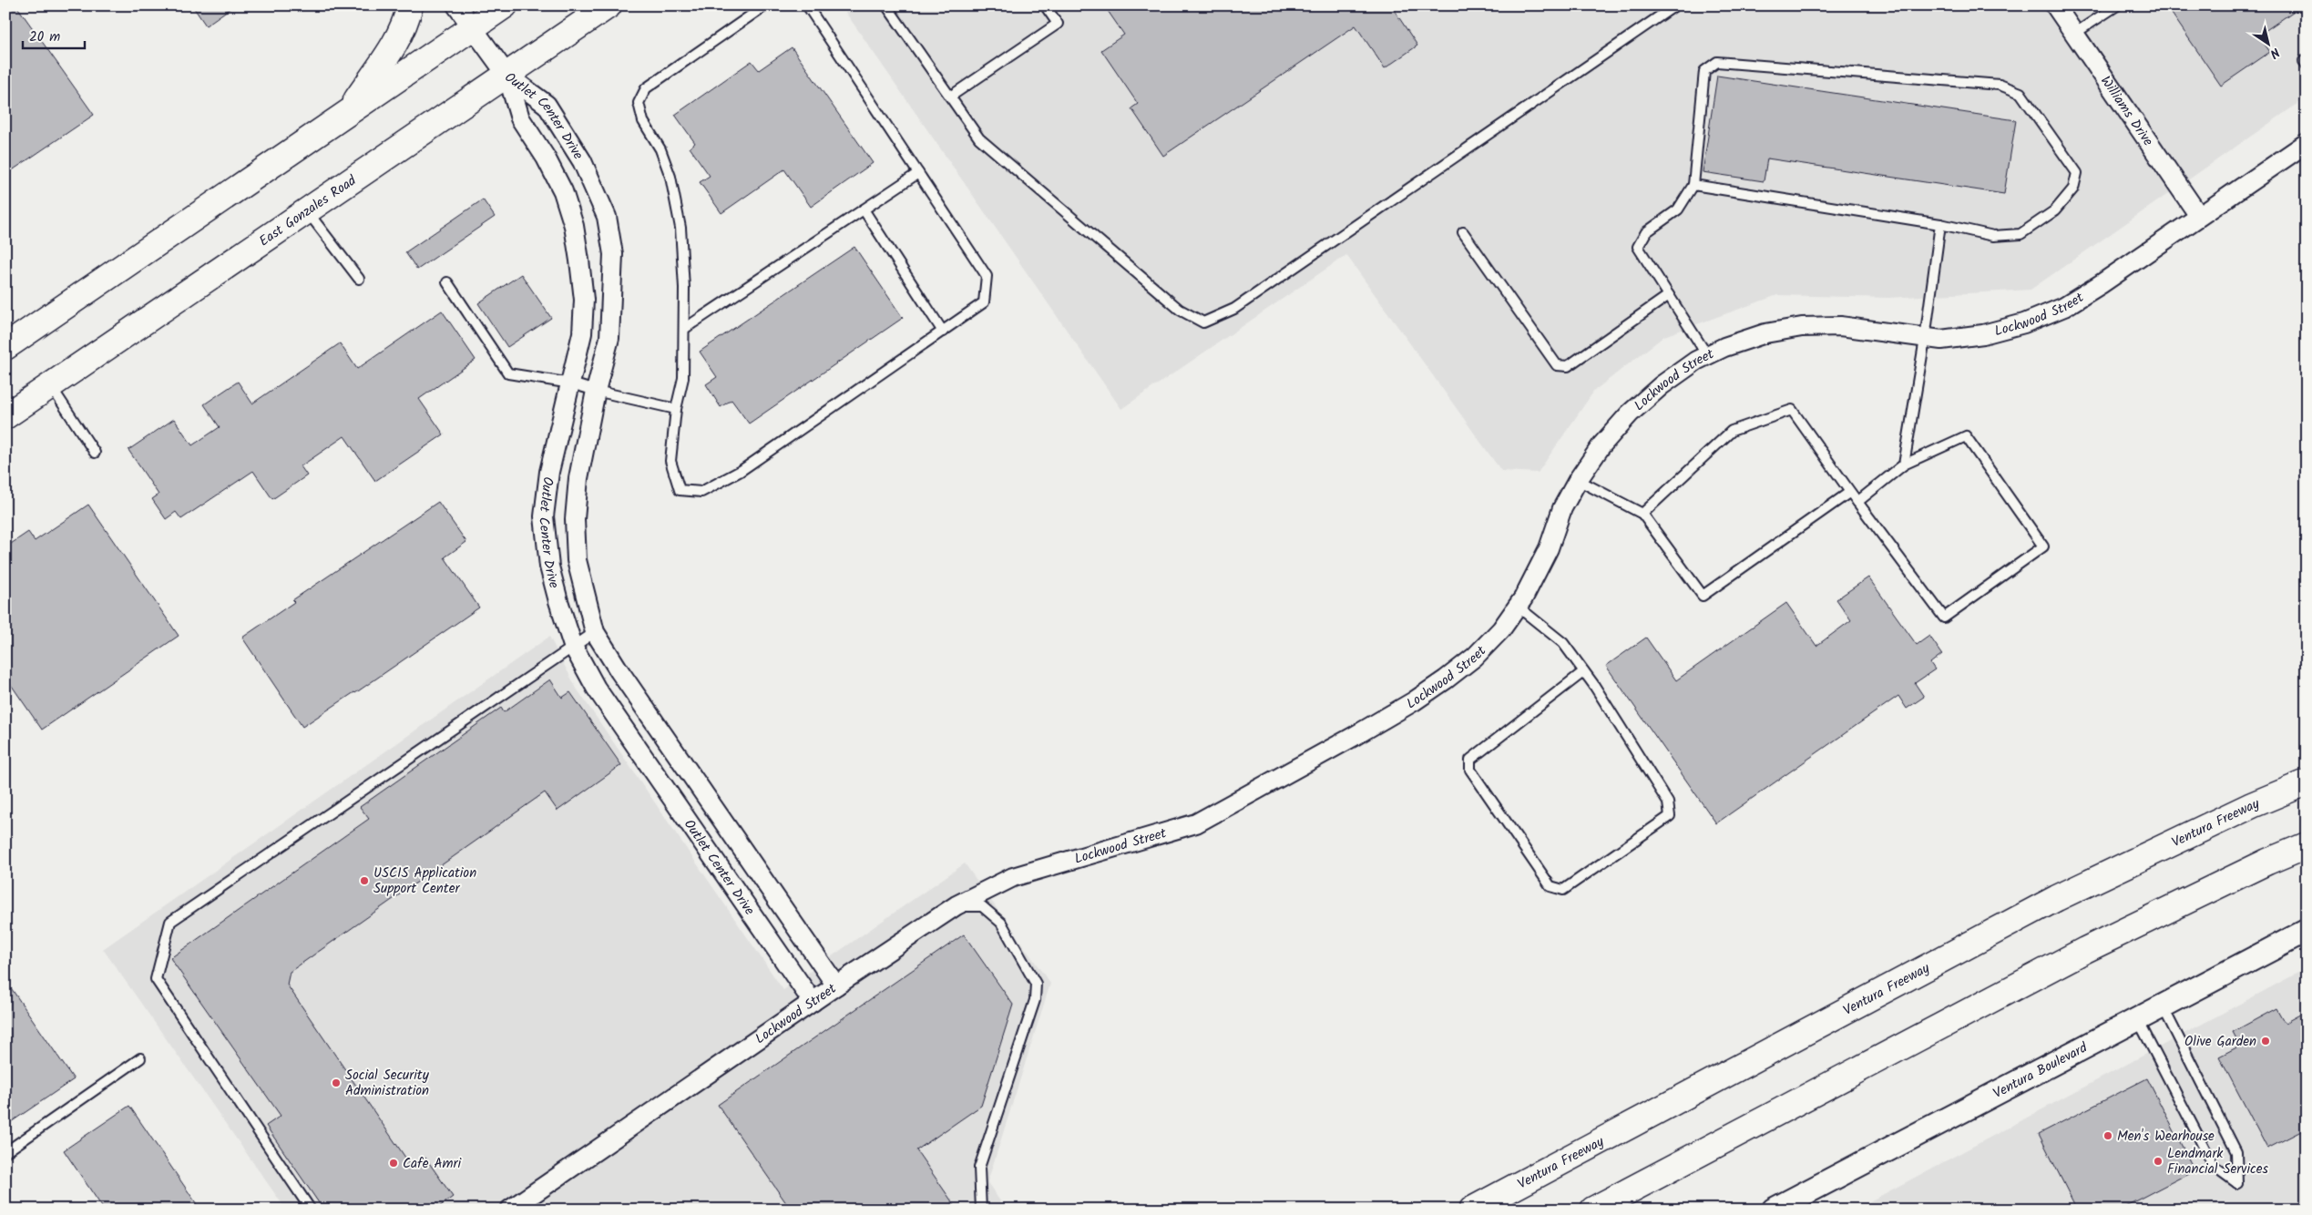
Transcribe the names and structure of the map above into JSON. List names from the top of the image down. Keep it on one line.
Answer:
{"streets":{"main road":["East Gonzales Road","Ventura Freeway"],"street":["Williams Drive","Outlet Center Drive","Lockwood Street","Ventura Boulevard"]},"crossings":[["Williams Drive","Lockwood Street"],["Outlet Center Drive","East Gonzales Road"],["Outlet Center Drive","Lockwood Street"]],"places":["USCIS Application Support Center","Olive Garden","Social Security Administration","Men's Wearhouse","Lendmark Financial Services","Cafe Amri"],"scale_bar":"20 m","north":"bottom right"}
